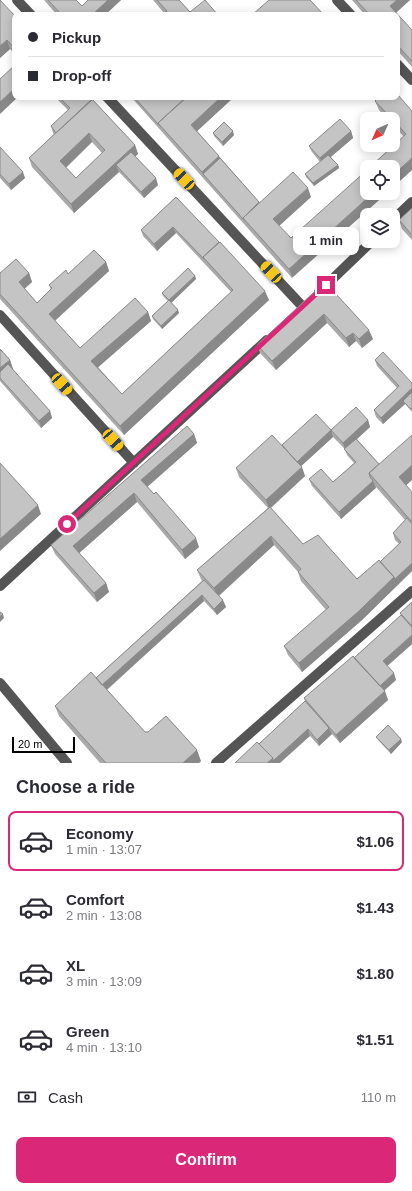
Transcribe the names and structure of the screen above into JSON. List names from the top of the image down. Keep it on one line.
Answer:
{"scale_bar":"20 m","north":"bottom left","page":{"banner":["Pickup","Drop-off"],"bubble":"1 min","scale":"20 m","heading":"Choose a ride","list":[{"name":"Economy","note":"1 min · 13:07","value":"$1.06"},{"name":"Comfort","note":"2 min · 13:08","value":"$1.43"},{"name":"XL","note":"3 min · 13:09","value":"$1.80"},{"name":"Green","note":"4 min · 13:10","value":"$1.51"}],"pay":["Cash","110 m"],"buttons":"Confirm"}}
